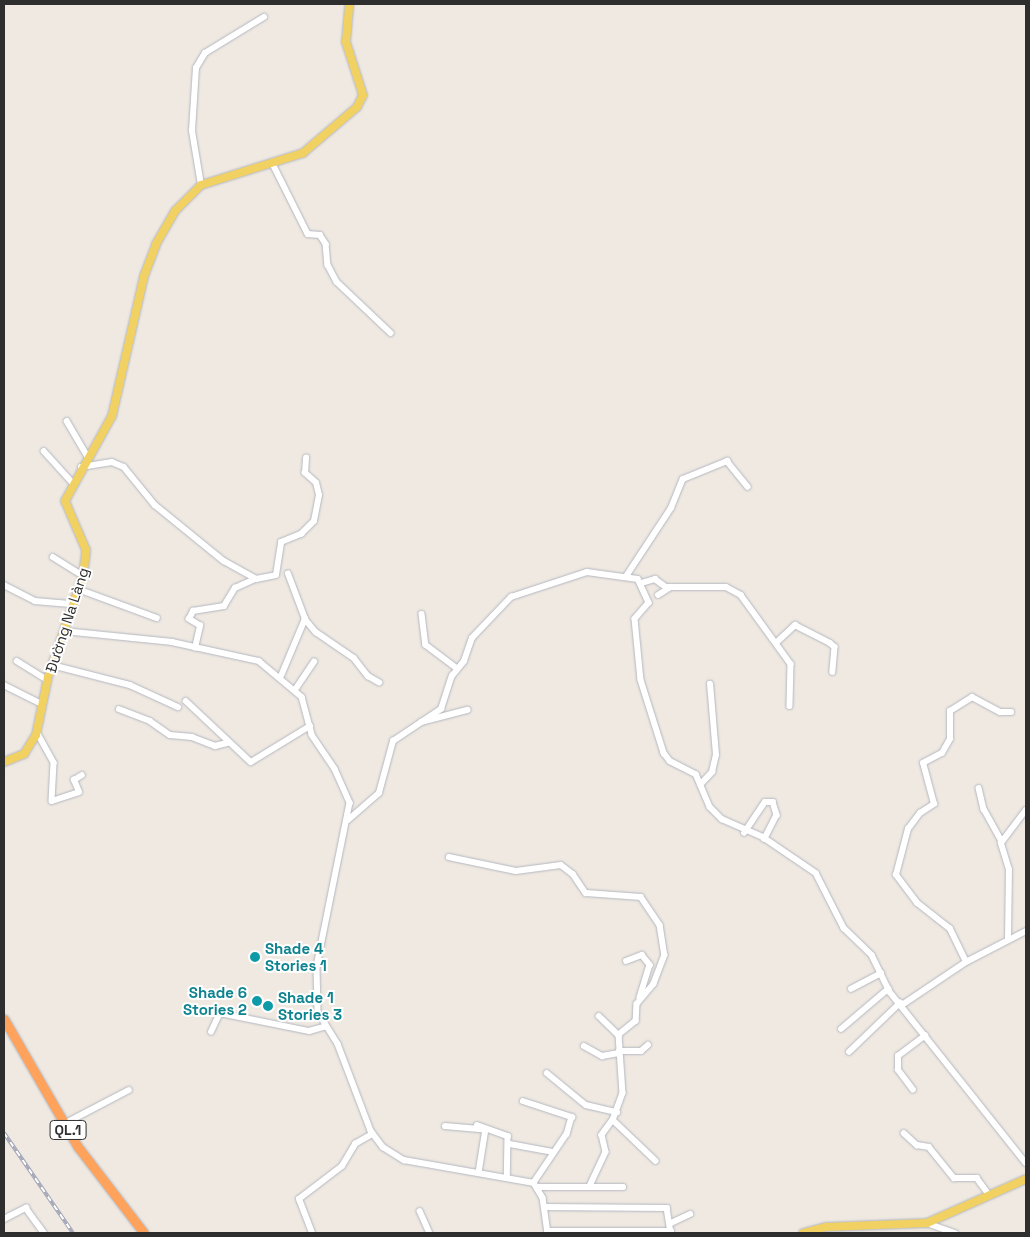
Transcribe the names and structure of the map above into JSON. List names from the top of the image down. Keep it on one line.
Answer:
{"streets":{"highway":["QL.1"],"main road":["Đường Na Làng"]},"places":["Shade 4 Stories 1","Shade 6 Stories 2","Shade 1 Stories 3"]}
